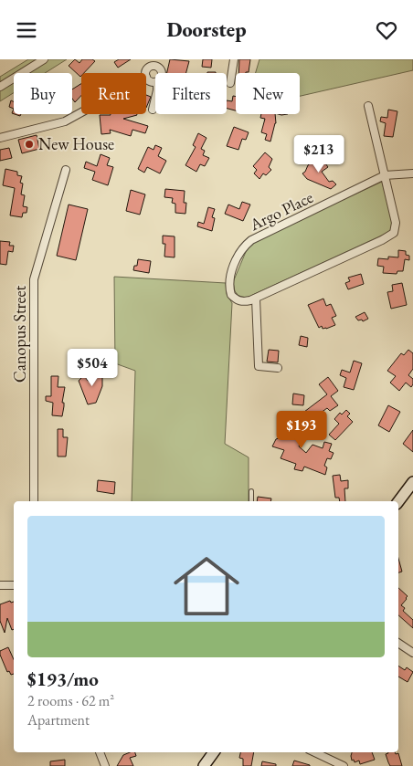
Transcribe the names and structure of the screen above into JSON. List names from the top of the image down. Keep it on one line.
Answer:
{"streets":{"street":["Argo Place","Canopus Street"]},"places":["New House"],"page":{"header":"Doorstep","chip":["Buy","Rent","Filters","New"],"price":["$213","$504","$193"],"list":[{"name":"$193/mo","note":"2 rooms · 62 m² · Apartment"}]}}
